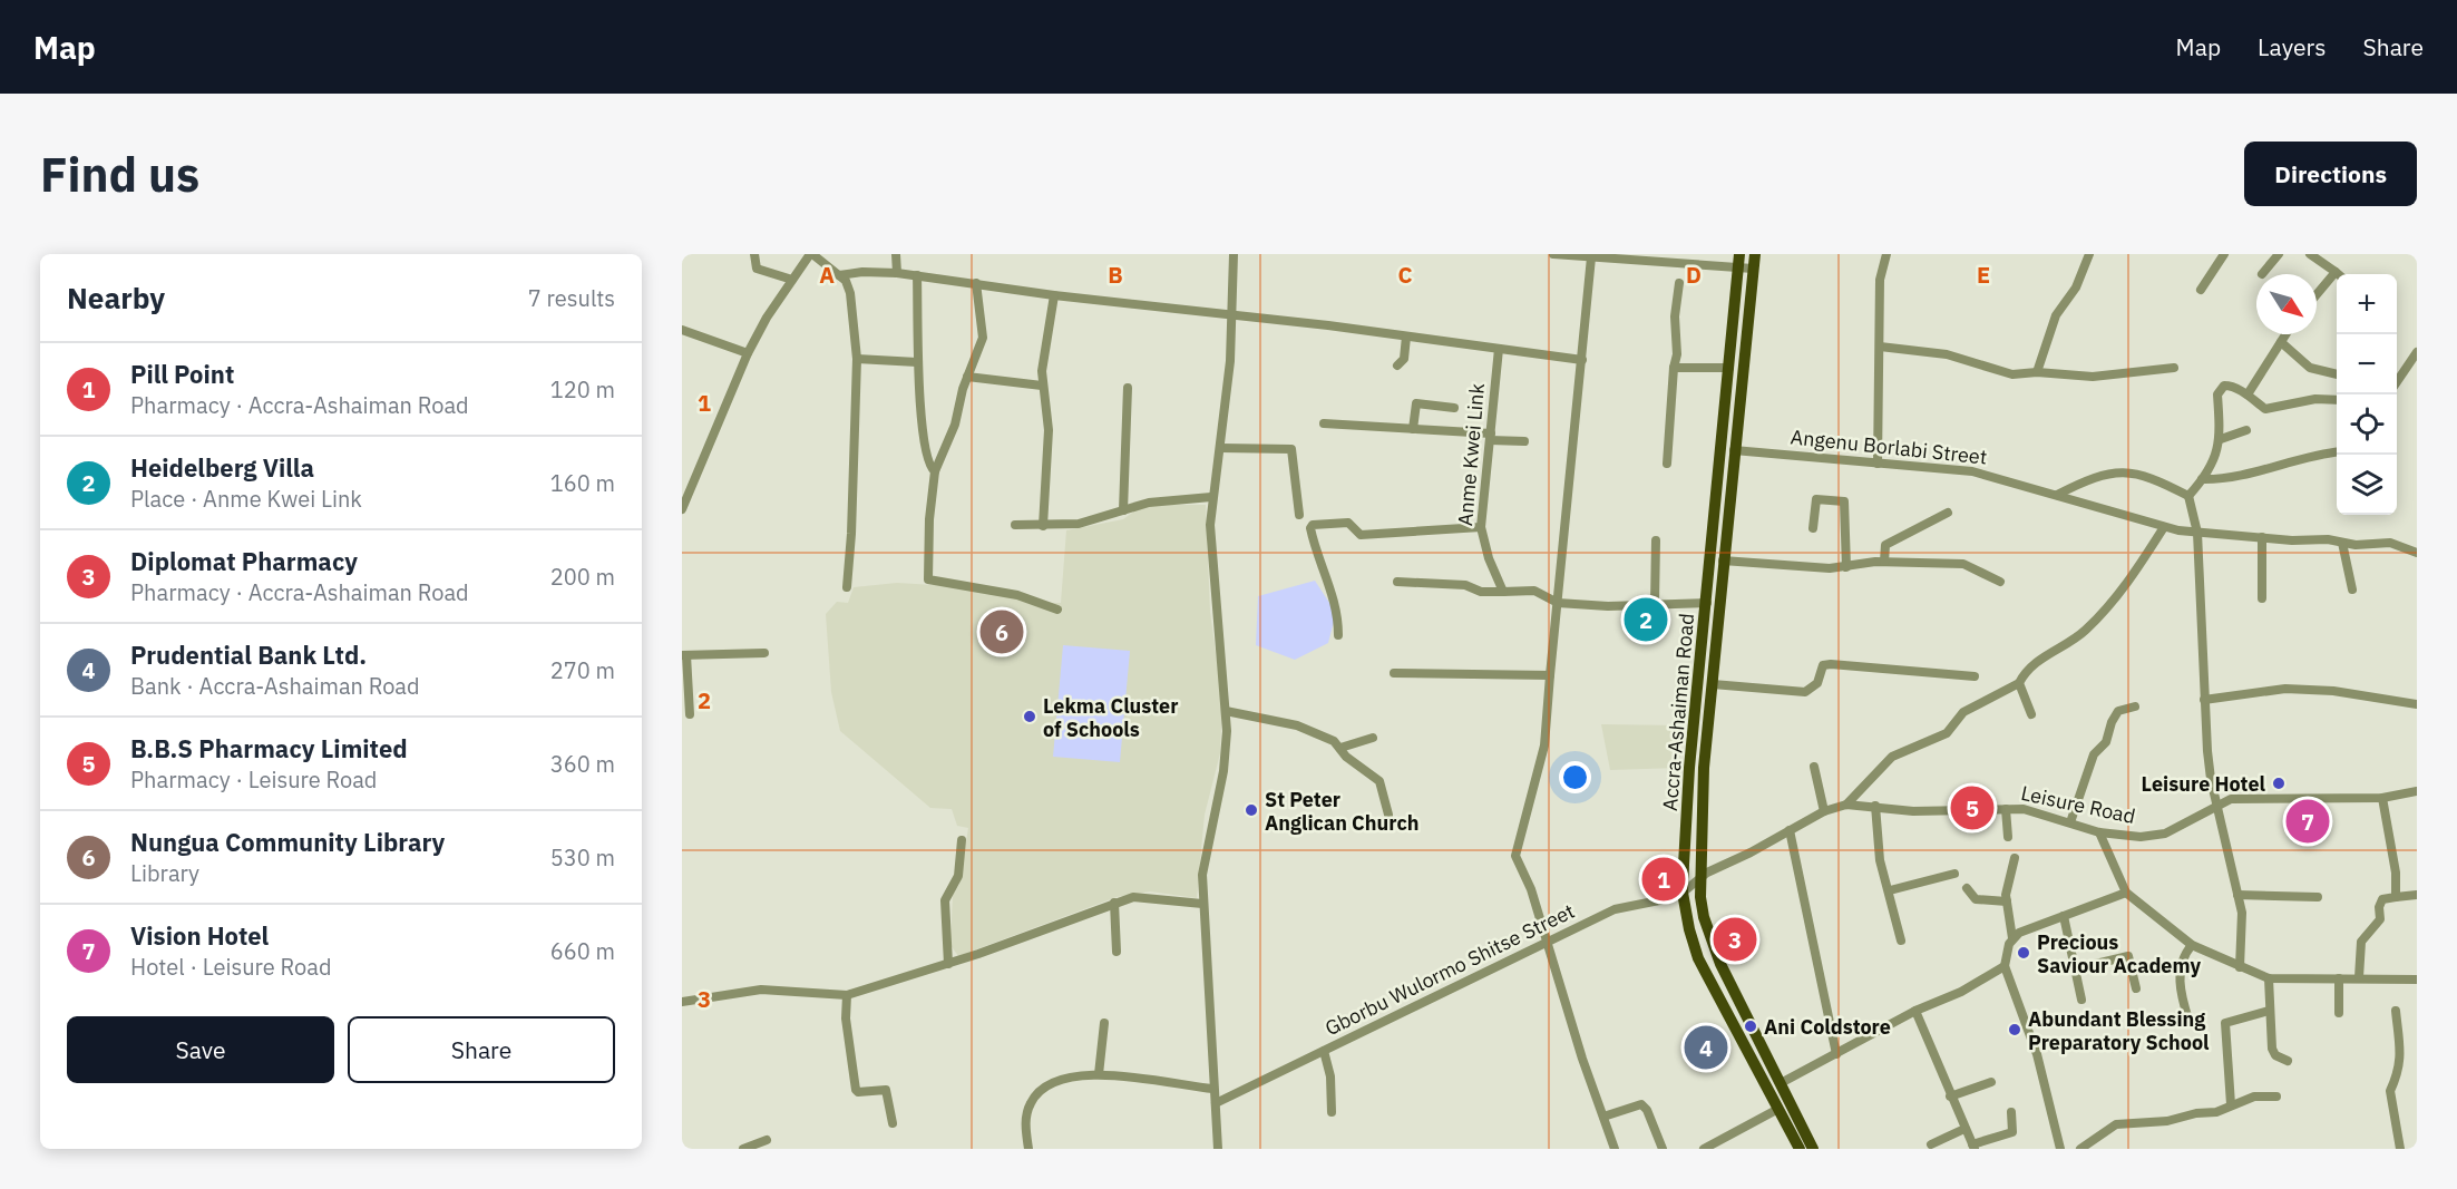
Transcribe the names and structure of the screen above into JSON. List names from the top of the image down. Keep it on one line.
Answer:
{"streets":{"main road":["Accra-Ashaiman Road"],"street":["Angenu Borlabi Street","Anme Kwei Link","Leisure Road","Gborbu Wulormo Shitse Street"]},"crossings":[["Angenu Borlabi Street","Accra-Ashaiman Road"],["Accra-Ashaiman Road","Leisure Road"],["Accra-Ashaiman Road","Gborbu Wulormo Shitse Street"],["Leisure Road","Gborbu Wulormo Shitse Street"]],"places":["Lekma Cluster of Schools","Leisure Hotel","St Peter Anglican Church","Precious Saviour Academy","Ani Coldstore","Abundant Blessing Preparatory School"],"north":"bottom right","page":{"header":"Map","nav":["Map","Layers","Share"],"buttons":["Directions",["Save","Share"]],"title":"Find us","heading":["Nearby","7 results"],"map_buttons":["+","−"],"list":[{"mark":"1","name":"Pill Point","note":"Pharmacy · Accra-Ashaiman Road","value":"120 m"},{"mark":"2","name":"Heidelberg Villa","note":"Place · Anme Kwei Link","value":"160 m"},{"mark":"3","name":"Diplomat Pharmacy","note":"Pharmacy · Accra-Ashaiman Road","value":"200 m"},{"mark":"4","name":"Prudential Bank Ltd.","note":"Bank · Accra-Ashaiman Road","value":"270 m"},{"mark":"5","name":"B.B.S Pharmacy Limited","note":"Pharmacy · Leisure Road","value":"360 m"},{"mark":"6","name":"Nungua Community Library","note":"Library","value":"530 m"},{"mark":"7","name":"Vision Hotel","note":"Hotel · Leisure Road","value":"660 m"}],"pins":["2","6","5","7","1","3","4"]},"grid":{"columns":["A","B","C","D","E"],"rows":["1","2","3"]}}
